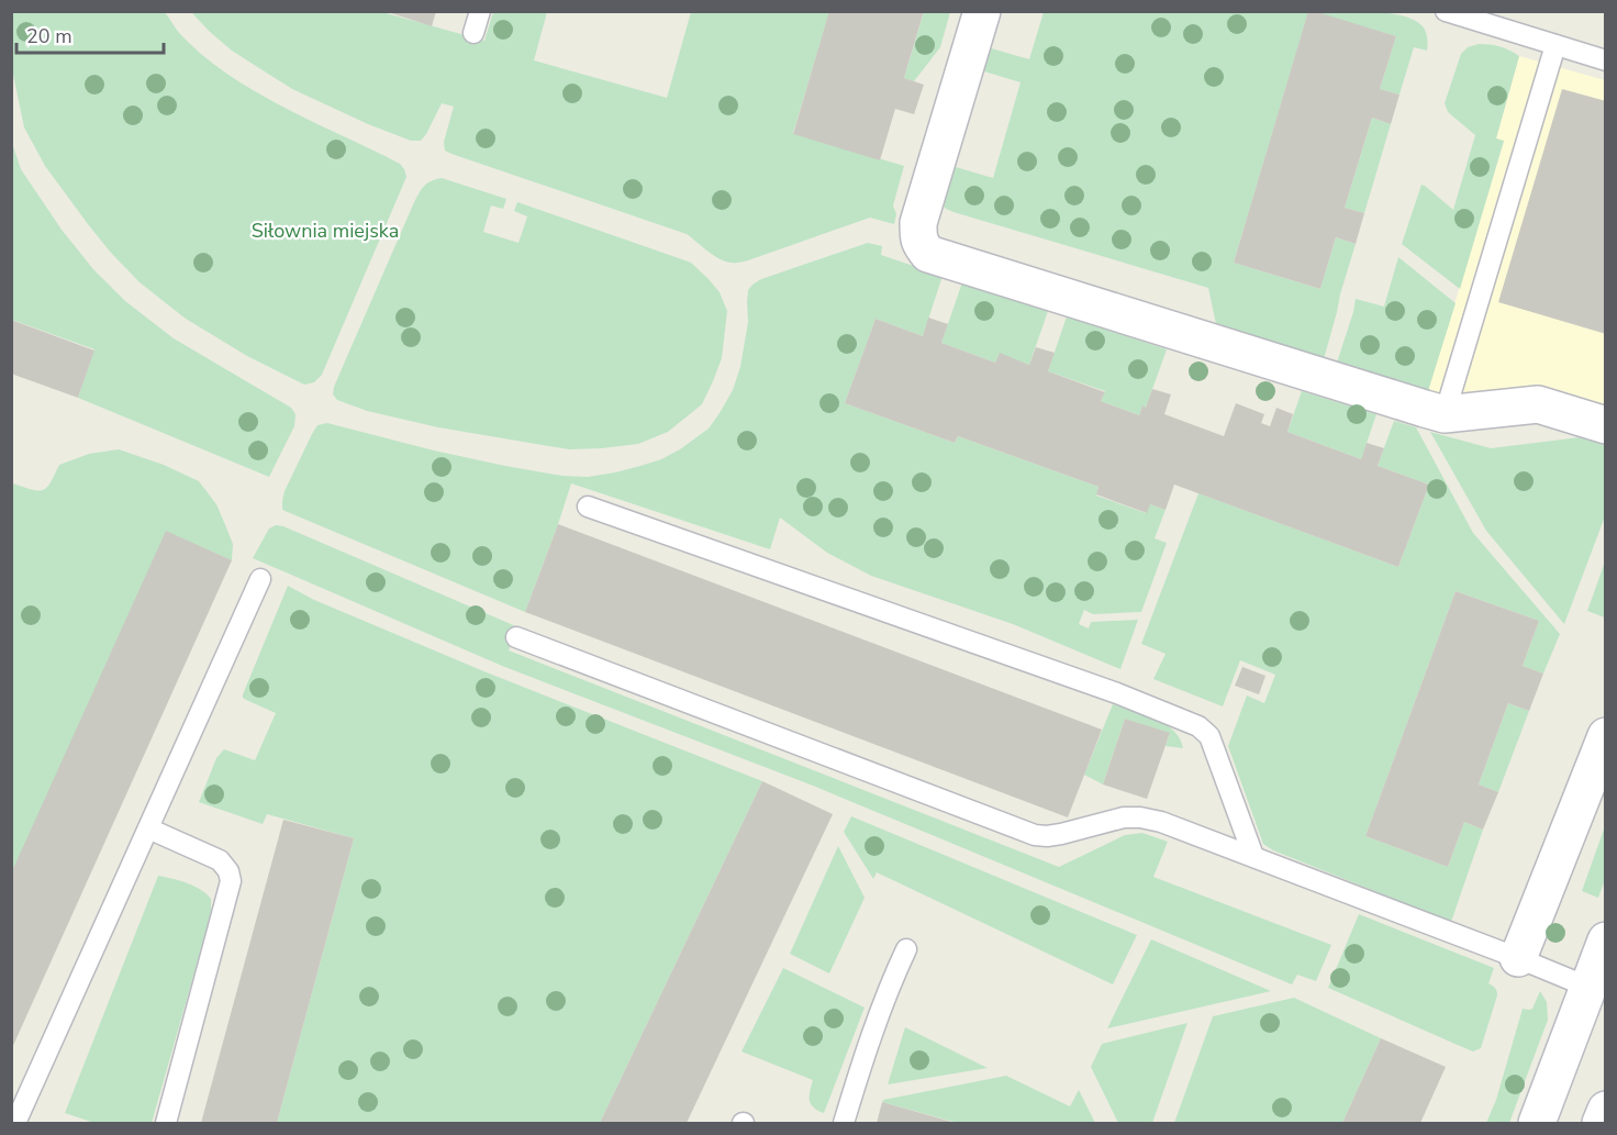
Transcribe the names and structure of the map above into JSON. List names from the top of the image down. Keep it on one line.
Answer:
{"parks":["Siłownia miejska"],"scale_bar":"20 m"}
